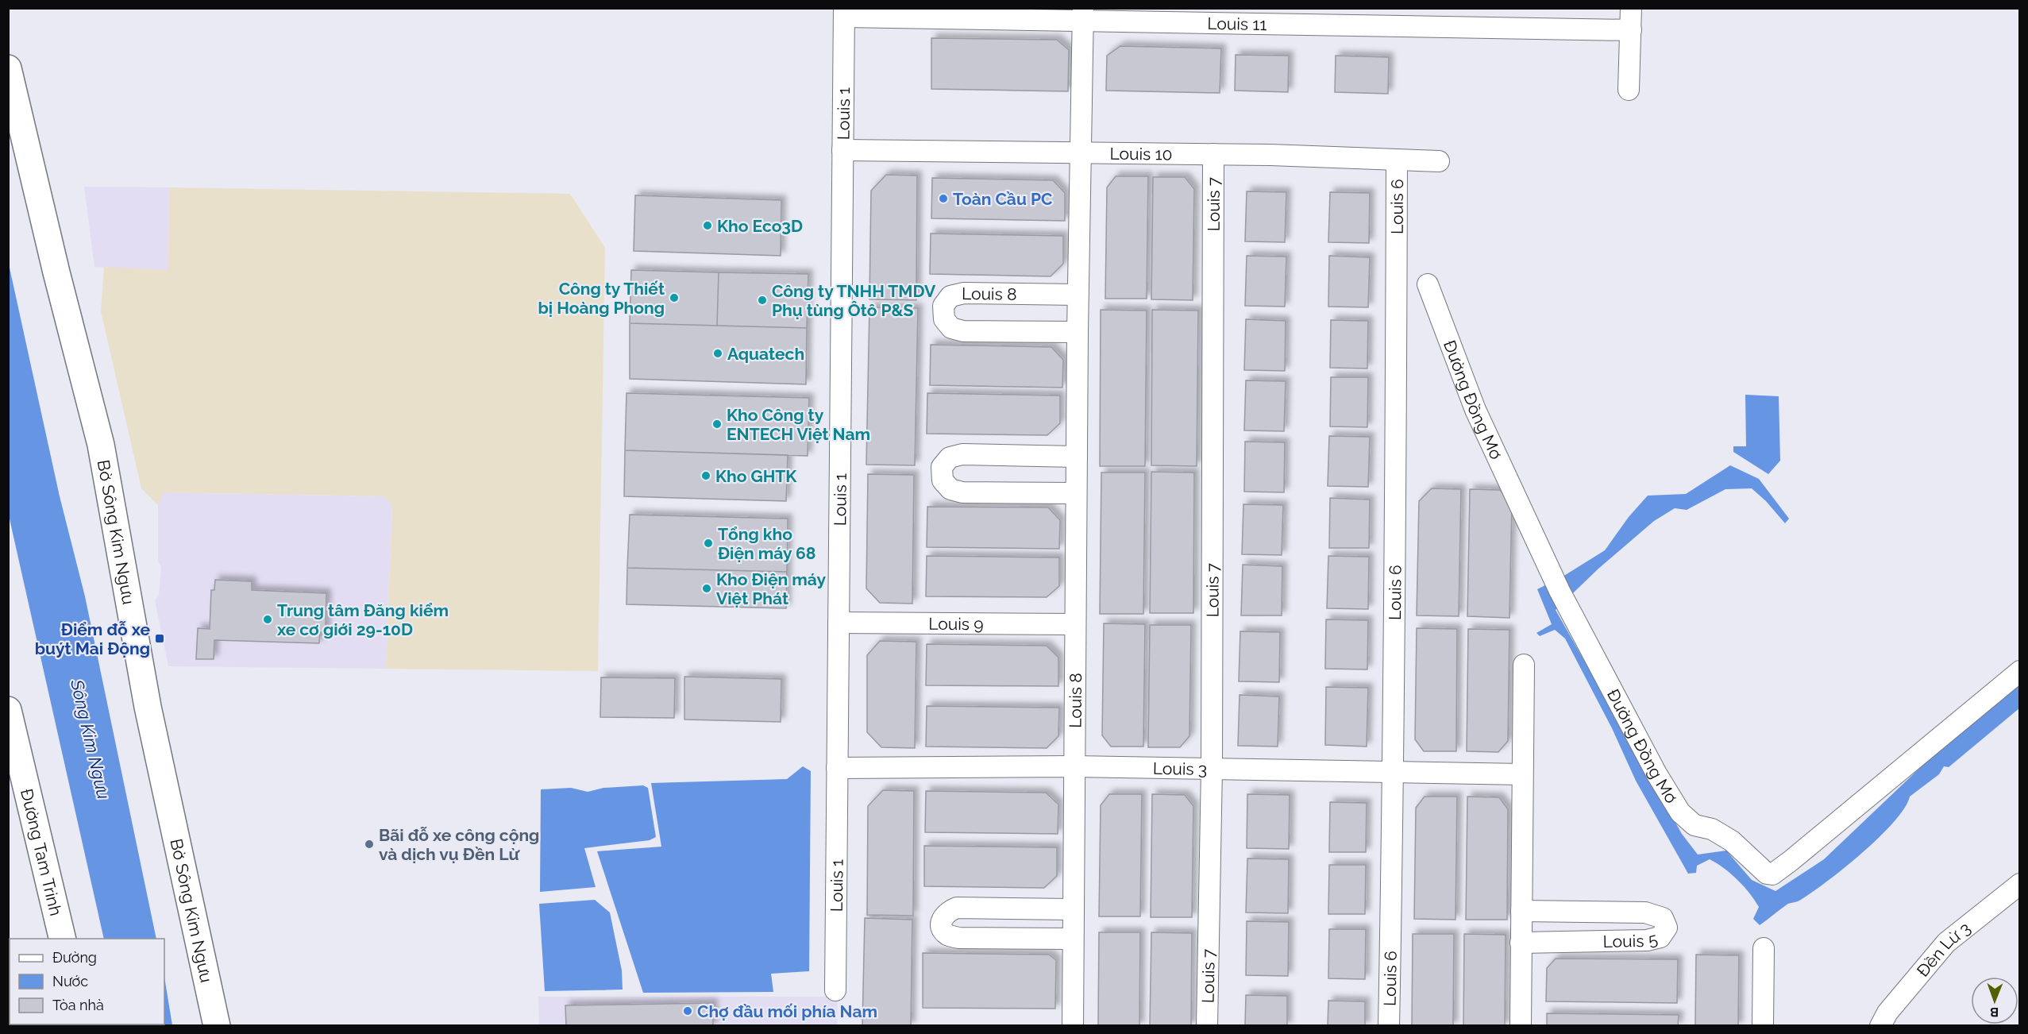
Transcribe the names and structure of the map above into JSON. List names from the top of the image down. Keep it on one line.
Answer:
{"streets":{"street":["Louis 11","Louis 1","Louis 10","Louis 7","Louis 6","Louis 8","Đường Đồng Mơ","Bờ Sông Kim Ngưu","Louis 9","Louis 3","Đường Tam Trinh","Louis 5","Đền Lừ 3"]},"crossings":[["Louis 11","Louis 1"],["Louis 11","Louis 8"],["Louis 1","Louis 10"],["Louis 1","Louis 9"],["Louis 1","Louis 3"],["Louis 10","Louis 7"],["Louis 10","Louis 6"],["Louis 10","Louis 8"],["Louis 7","Louis 3"],["Louis 6","Louis 3"],["Louis 8","Louis 9"],["Louis 8","Louis 3"]],"water":["Sông Kim Ngưu"],"places":{"other":["Toàn Cầu PC","Kho Eco3D","Công ty Thiết bị Hoàng Phong","Công ty TNHH TMDV Phụ tùng Ôtô P&S","Aquatech","Kho Công ty ENTECH Việt Nam","Kho GHTK","Tổng kho Điện máy 68","Kho Điện máy Việt Phát","Trung tâm Đăng kiểm xe cơ giới 29-10D","Bãi đỗ xe công cộng và dịch vụ Đền Lừ","Chợ đầu mối phía Nam"],"transit":["Điểm đỗ xe buýt Mai Động"]},"legend":["Đường","Nước","Tòa nhà"],"north":"bottom"}
